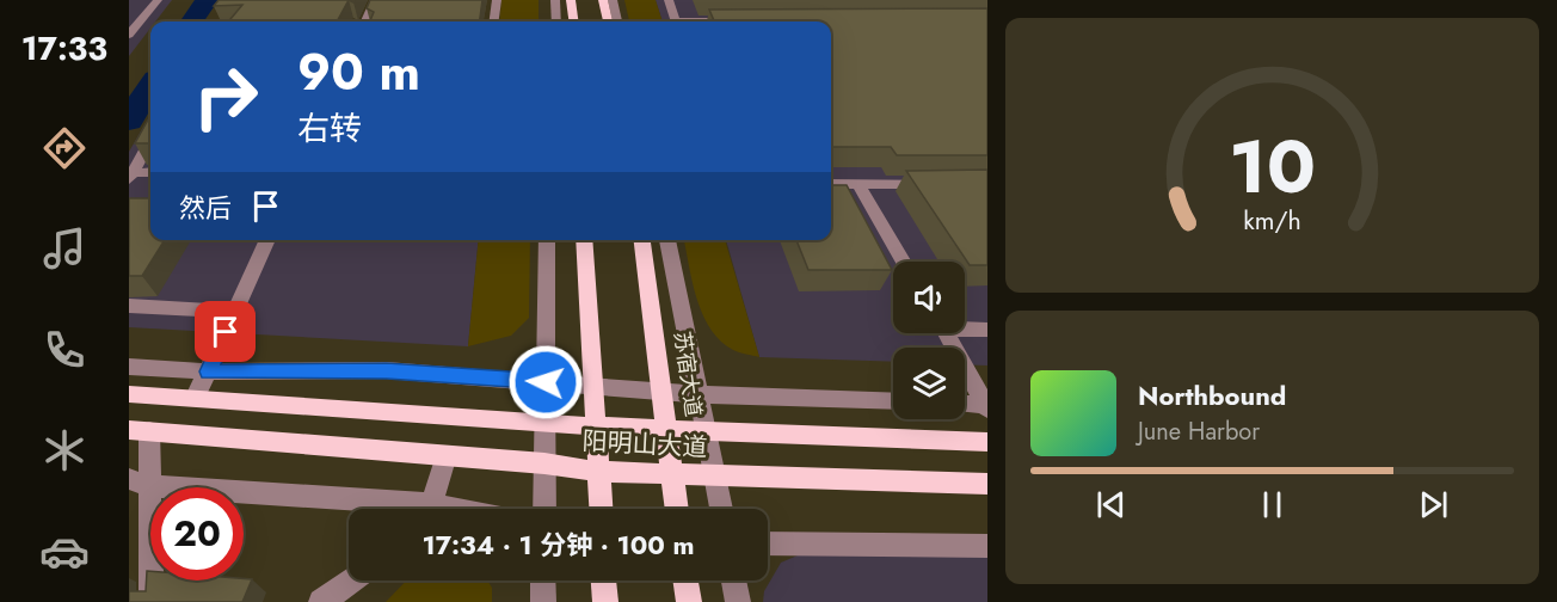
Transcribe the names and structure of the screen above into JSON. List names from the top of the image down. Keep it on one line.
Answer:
{"streets":{"main road":["苏宿大道","阳明山大道"]},"crossings":[["苏宿大道","阳明山大道"]],"page":{"tabs":"17:33","turn":["90 m","右转"],"then":"然后","song":["Northbound","June Harbor"],"limit":"20","trip":"17:34 · 1 分钟 · 100 m","gauge":["10","km/h"]}}
